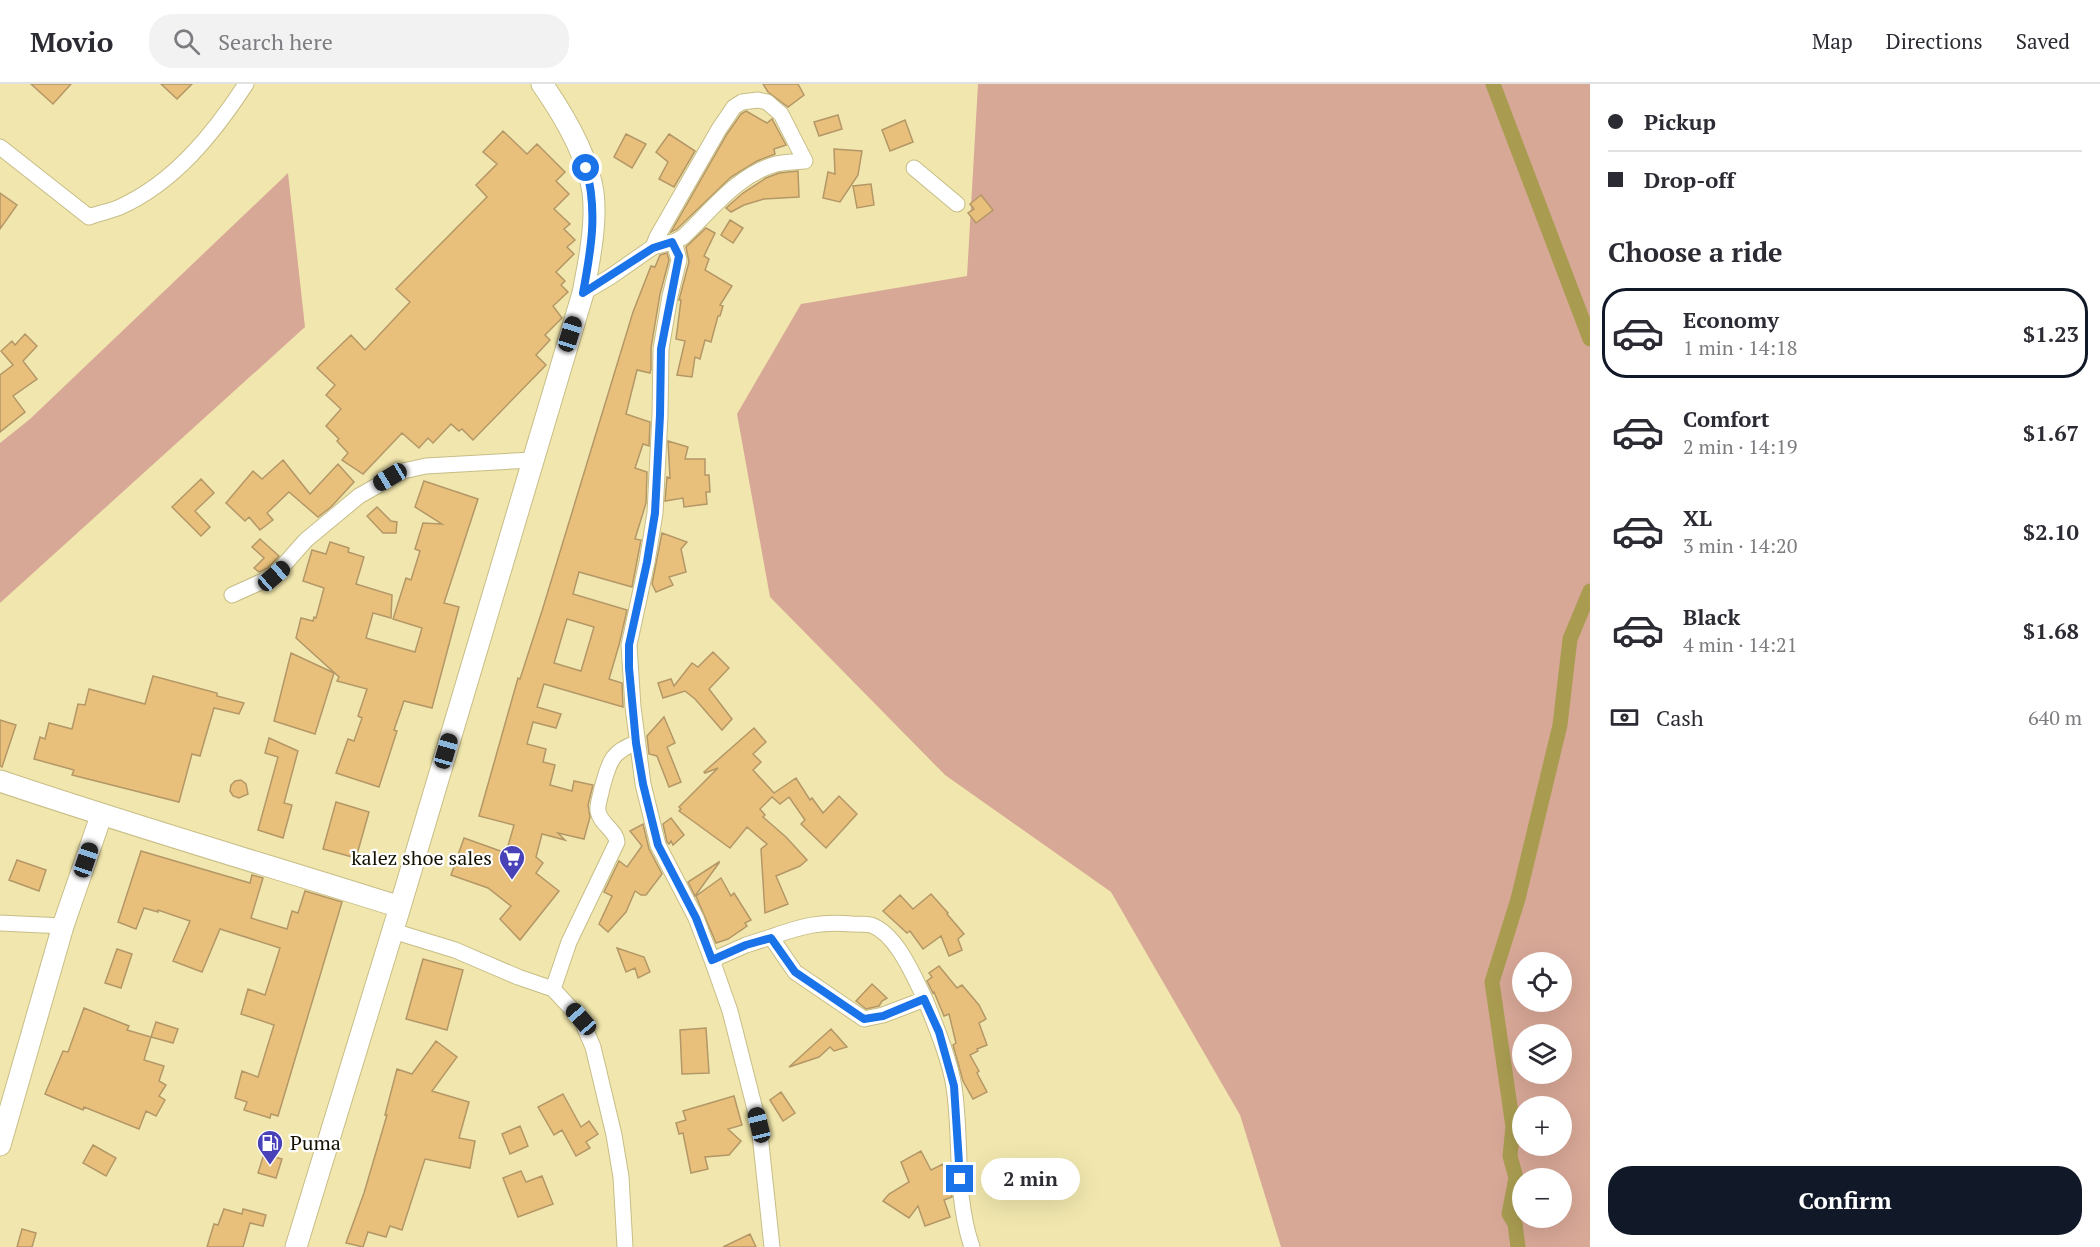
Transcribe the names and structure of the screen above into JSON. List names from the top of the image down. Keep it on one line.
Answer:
{"places":{"supermarket":["kalez shoe sales"],"fuel station":["Puma"]},"page":{"header":"Movio","search":"Search here","nav":["Map","Directions","Saved"],"banner":["Pickup","Drop-off"],"heading":"Choose a ride","list":[{"name":"Economy","note":"1 min · 14:18","value":"$1.23"},{"name":"Comfort","note":"2 min · 14:19","value":"$1.67"},{"name":"XL","note":"3 min · 14:20","value":"$2.10"},{"name":"Black","note":"4 min · 14:21","value":"$1.68"}],"pay":["Cash","640 m"],"map_buttons":["+","−"],"buttons":"Confirm","bubble":"2 min"}}
